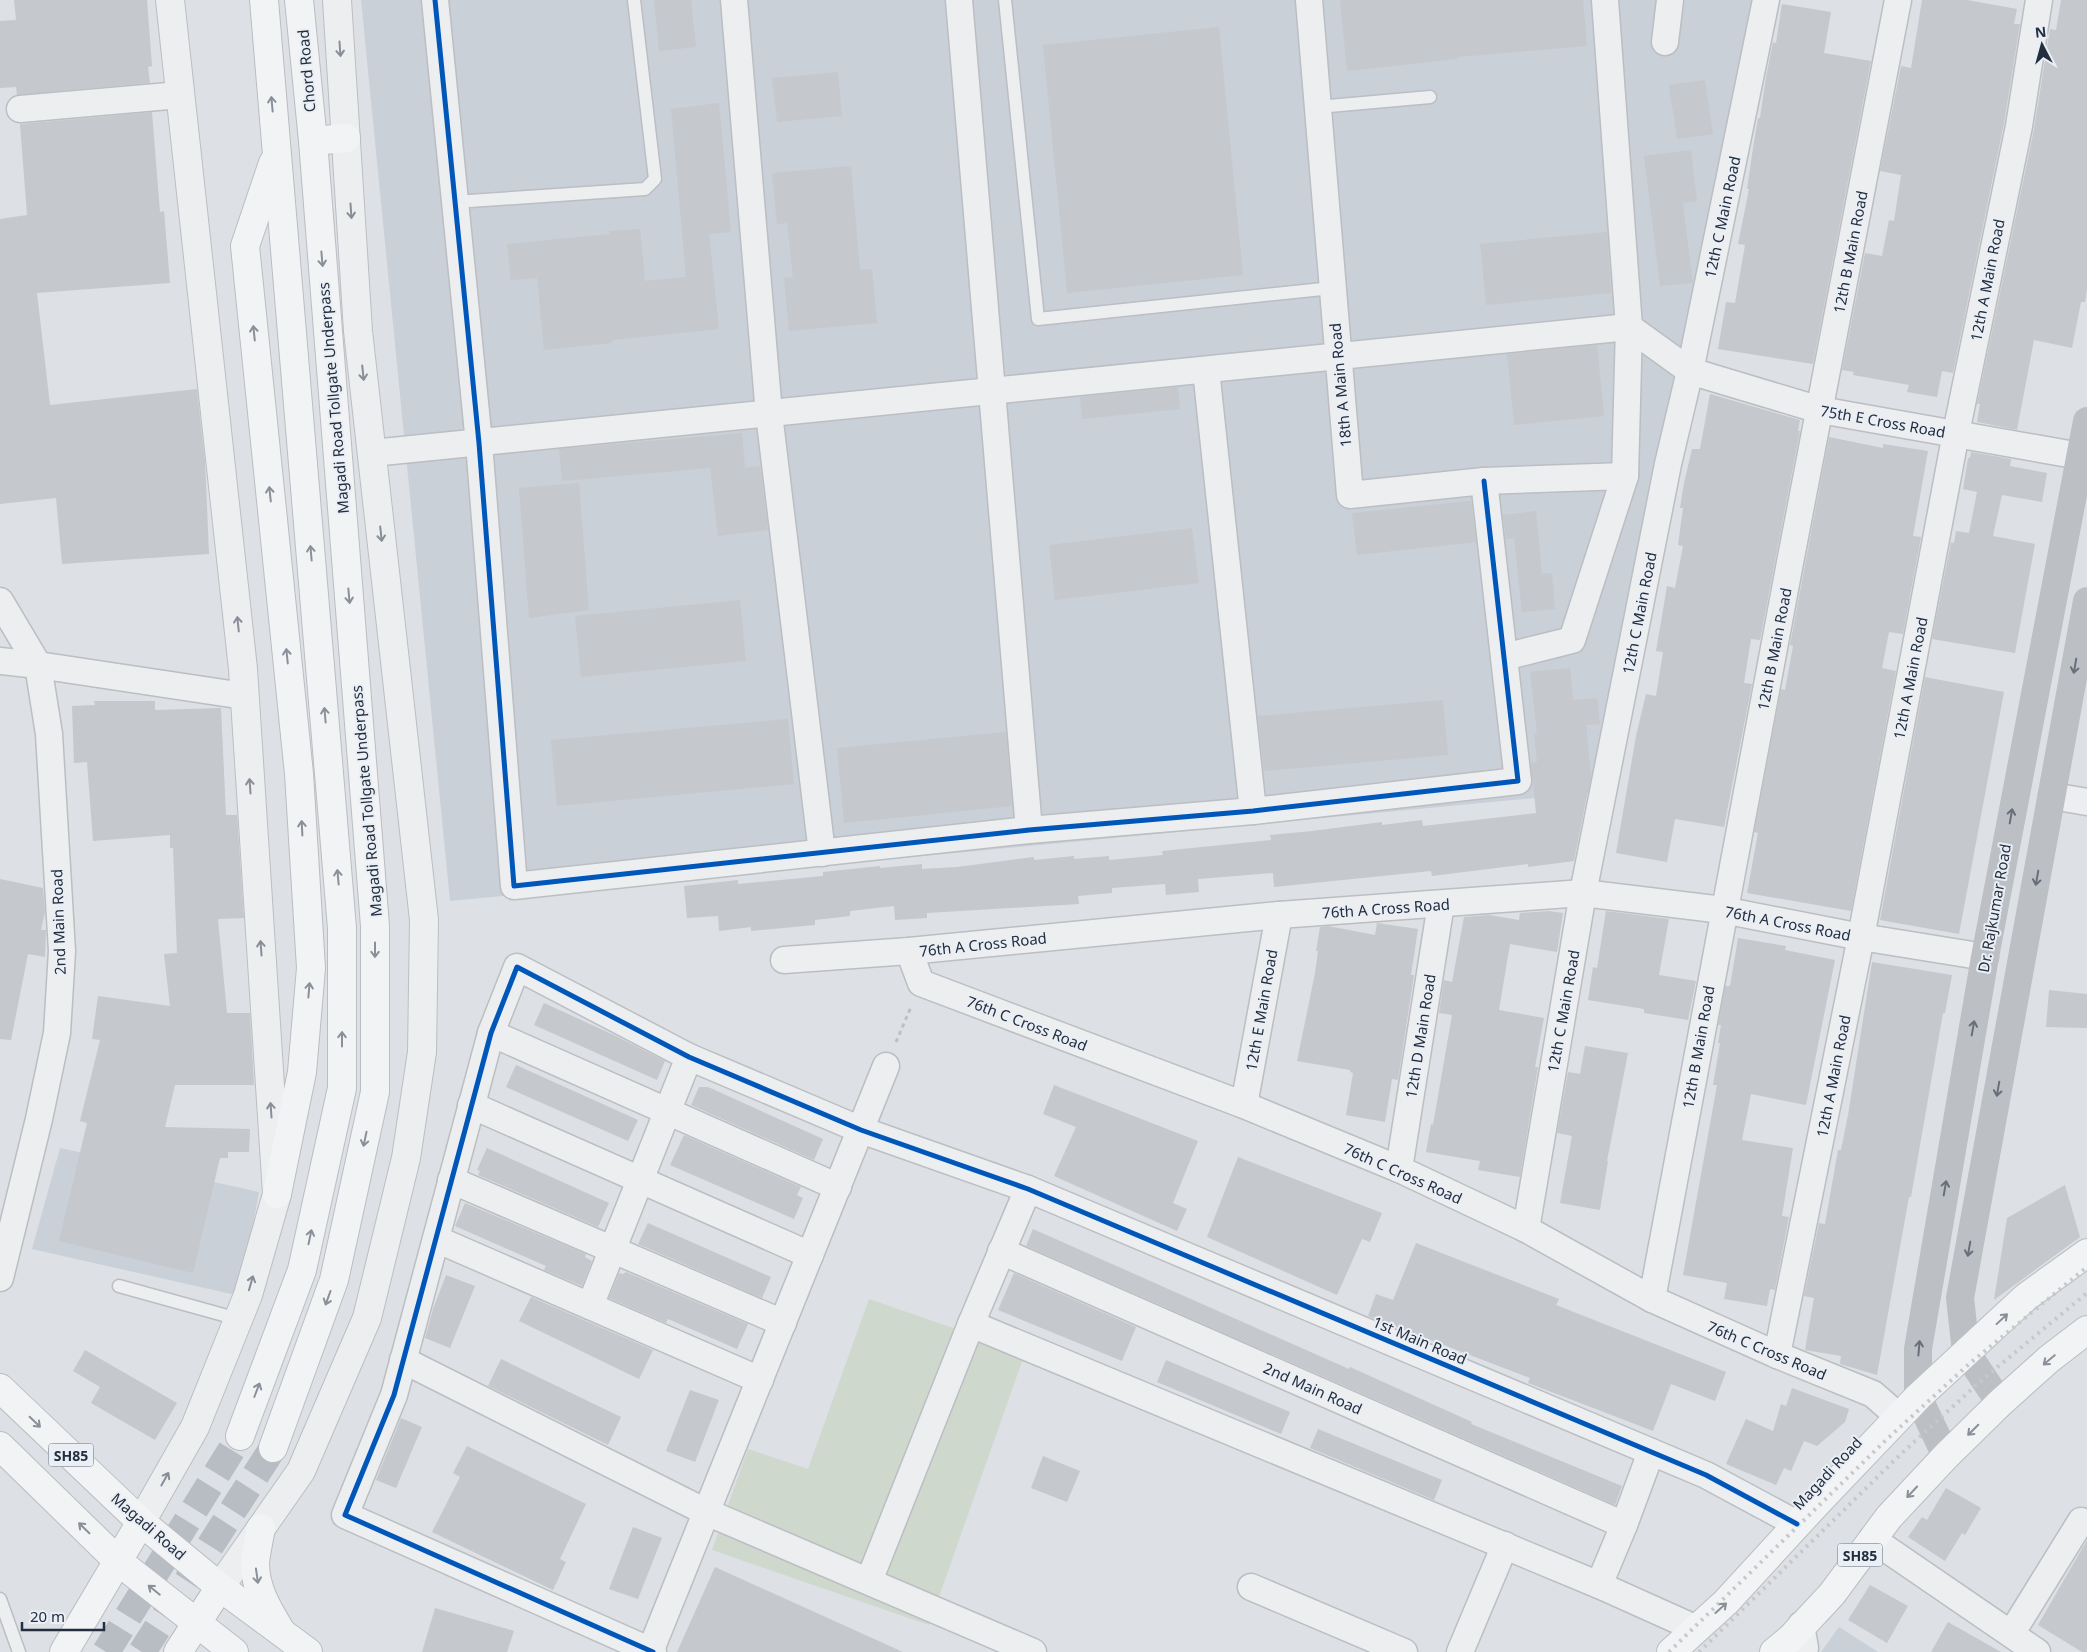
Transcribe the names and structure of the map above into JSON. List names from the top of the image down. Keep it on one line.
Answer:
{"streets":{"main road":["Chord Road","Magadi Road Tollgate Underpass","Dr. Rajkumar Road","SH85","Magadi Road"],"street":["12th C Main Road","12th B Main Road","12th A Main Road","18th A Main Road","75th E Cross Road","76th A Cross Road","2nd Main Road","12th E Main Road","76th C Cross Road","12th D Main Road","1st Main Road"]},"crossings":[["Chord Road","Magadi Road Tollgate Underpass"],["12th C Main Road","75th E Cross Road"],["12th C Main Road","76th A Cross Road"],["12th C Main Road","76th C Cross Road"],["12th B Main Road","75th E Cross Road"],["12th B Main Road","76th A Cross Road"],["12th B Main Road","76th C Cross Road"],["12th A Main Road","75th E Cross Road"],["12th A Main Road","76th A Cross Road"],["12th A Main Road","76th C Cross Road"],["75th E Cross Road","Dr. Rajkumar Road"],["76th A Cross Road","Dr. Rajkumar Road"],["76th A Cross Road","12th E Main Road"],["76th A Cross Road","12th D Main Road"],["Dr. Rajkumar Road","Magadi Road"],["12th E Main Road","76th C Cross Road"],["76th C Cross Road","12th D Main Road"],["76th C Cross Road","Magadi Road"],["1st Main Road","Magadi Road"]],"scale_bar":"20 m","north":"top"}
